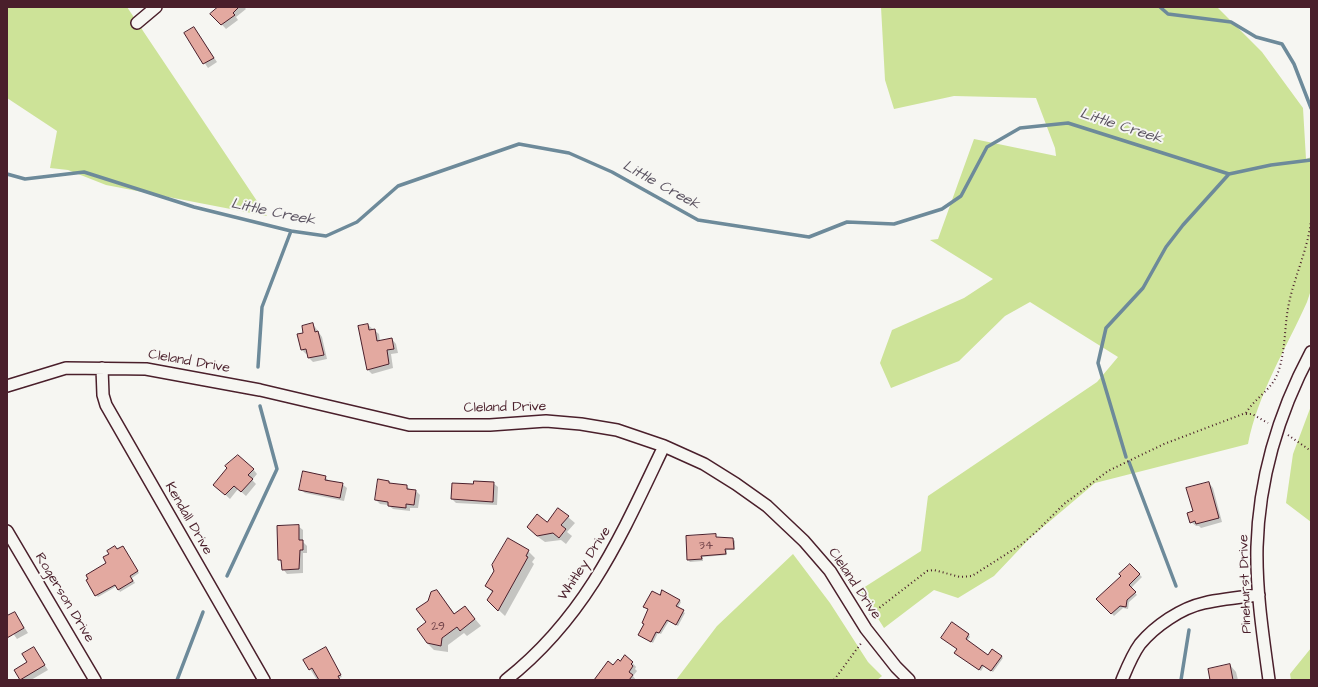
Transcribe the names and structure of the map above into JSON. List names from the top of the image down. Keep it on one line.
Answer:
{"streets":{"street":["Cleland Drive","Kendall Drive","Whitley Drive","Pinehurst Drive","Rogerson Drive"]},"crossings":[["Cleland Drive","Kendall Drive"],["Cleland Drive","Whitley Drive"]],"water":["Little Creek"],"house_numbers":["34","29"]}
